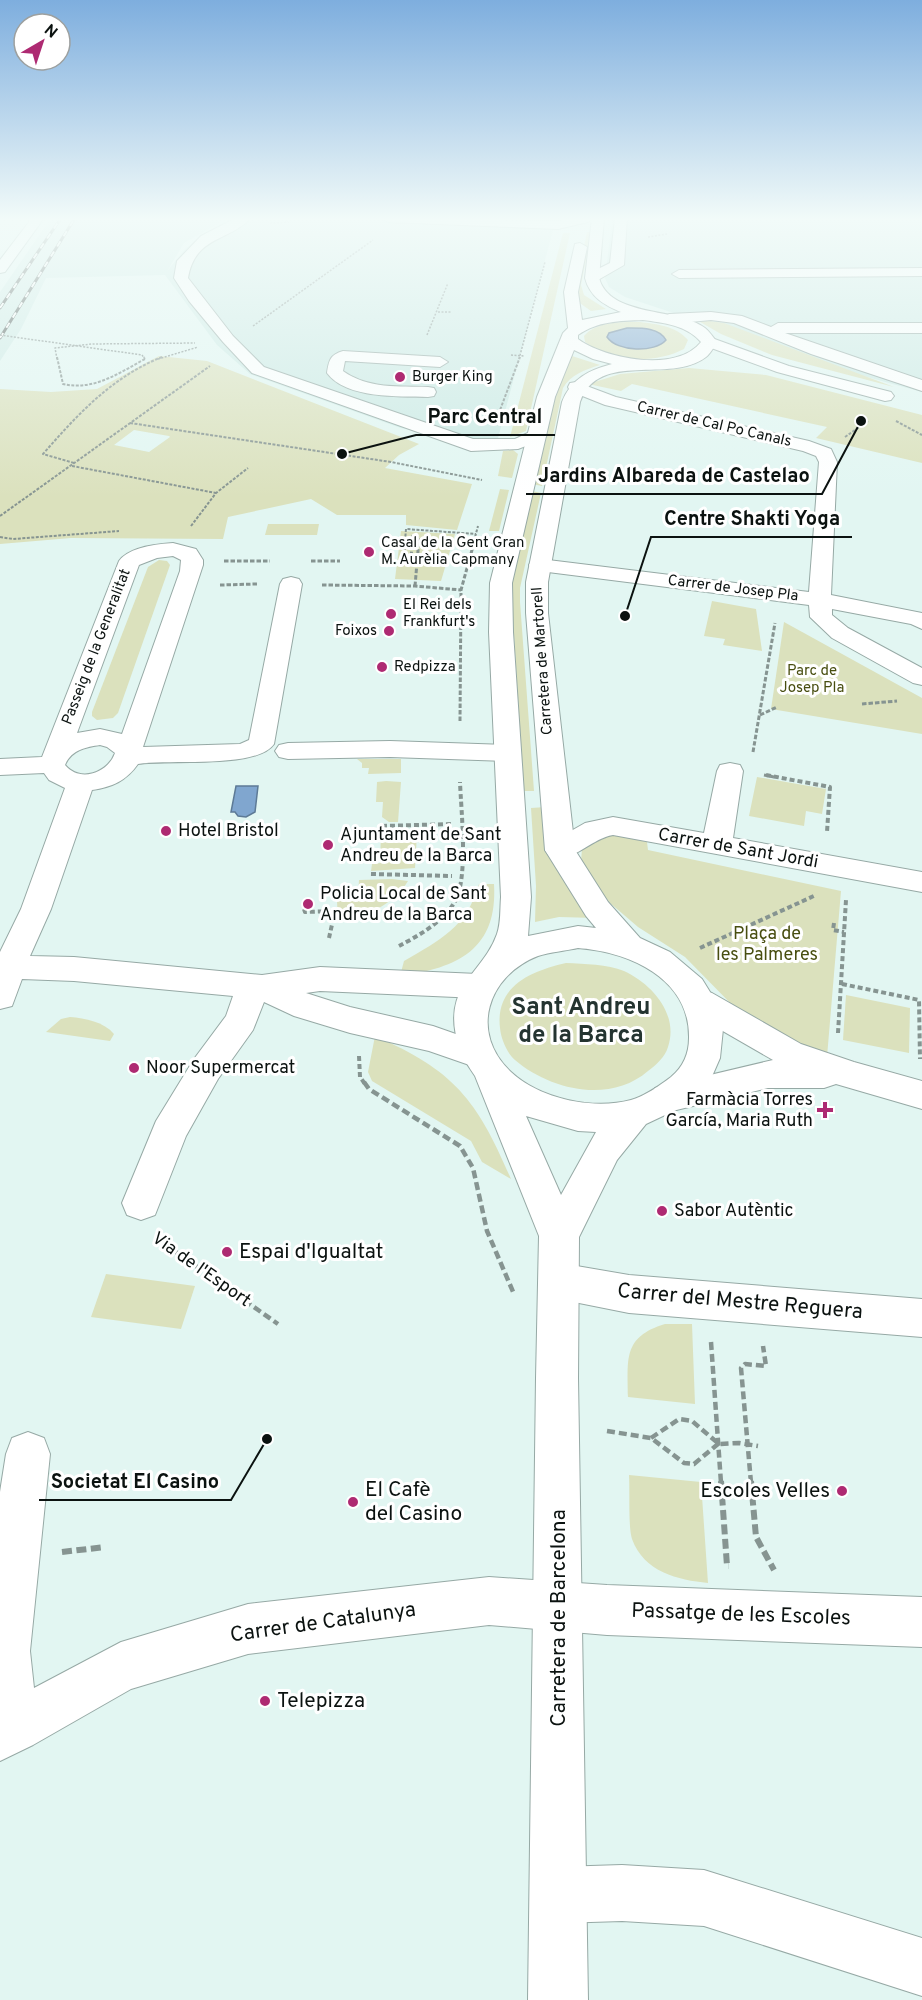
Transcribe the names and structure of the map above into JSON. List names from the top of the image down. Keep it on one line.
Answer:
{"streets":{"street":["Carrer de Cal Po Canals","Carrer de Josep Pla","Passeig de la Generalitat","Carretera de Martorell","Carrer de Sant Jordi","Carrer del Mestre Reguera","Passatge de les Escoles","Carretera de Barcelona","Carrer de Catalunya"],"path":["Via de l'Esport"]},"crossings":[["Carrer de Cal Po Canals","Carretera de Martorell"],["Carrer de Josep Pla","Carretera de Martorell"],["Carretera de Martorell","Carrer de Sant Jordi"],["Carretera de Martorell","Carretera de Barcelona"],["Carrer del Mestre Reguera","Carretera de Barcelona"],["Passatge de les Escoles","Carretera de Barcelona"],["Passatge de les Escoles","Carrer de Catalunya"],["Carretera de Barcelona","Carrer de Catalunya"]],"districts":["Sant Andreu de la Barca"],"parks":["Parc de Josep Pla","Plaça de les Palmeres"],"places":{"other":["Burger King","Jardins Albareda de Castelao","Parc Central","Casal de la Gent Gran M. Aurèlia Capmany","El Rei dels Frankfurt's","Centre Shakti Yoga","Foixos","Redpizza","Hotel Bristol","Ajuntament de Sant Andreu de la Barca","Policia Local de Sant Andreu de la Barca","Noor Supermercat","Sabor Autèntic","Espai d'Igualtat","Societat El Casino","Escoles Velles","El Cafè del Casino","Telepizza"],"health":["Farmàcia Torres García, Maria Ruth"]},"north":"top right"}
